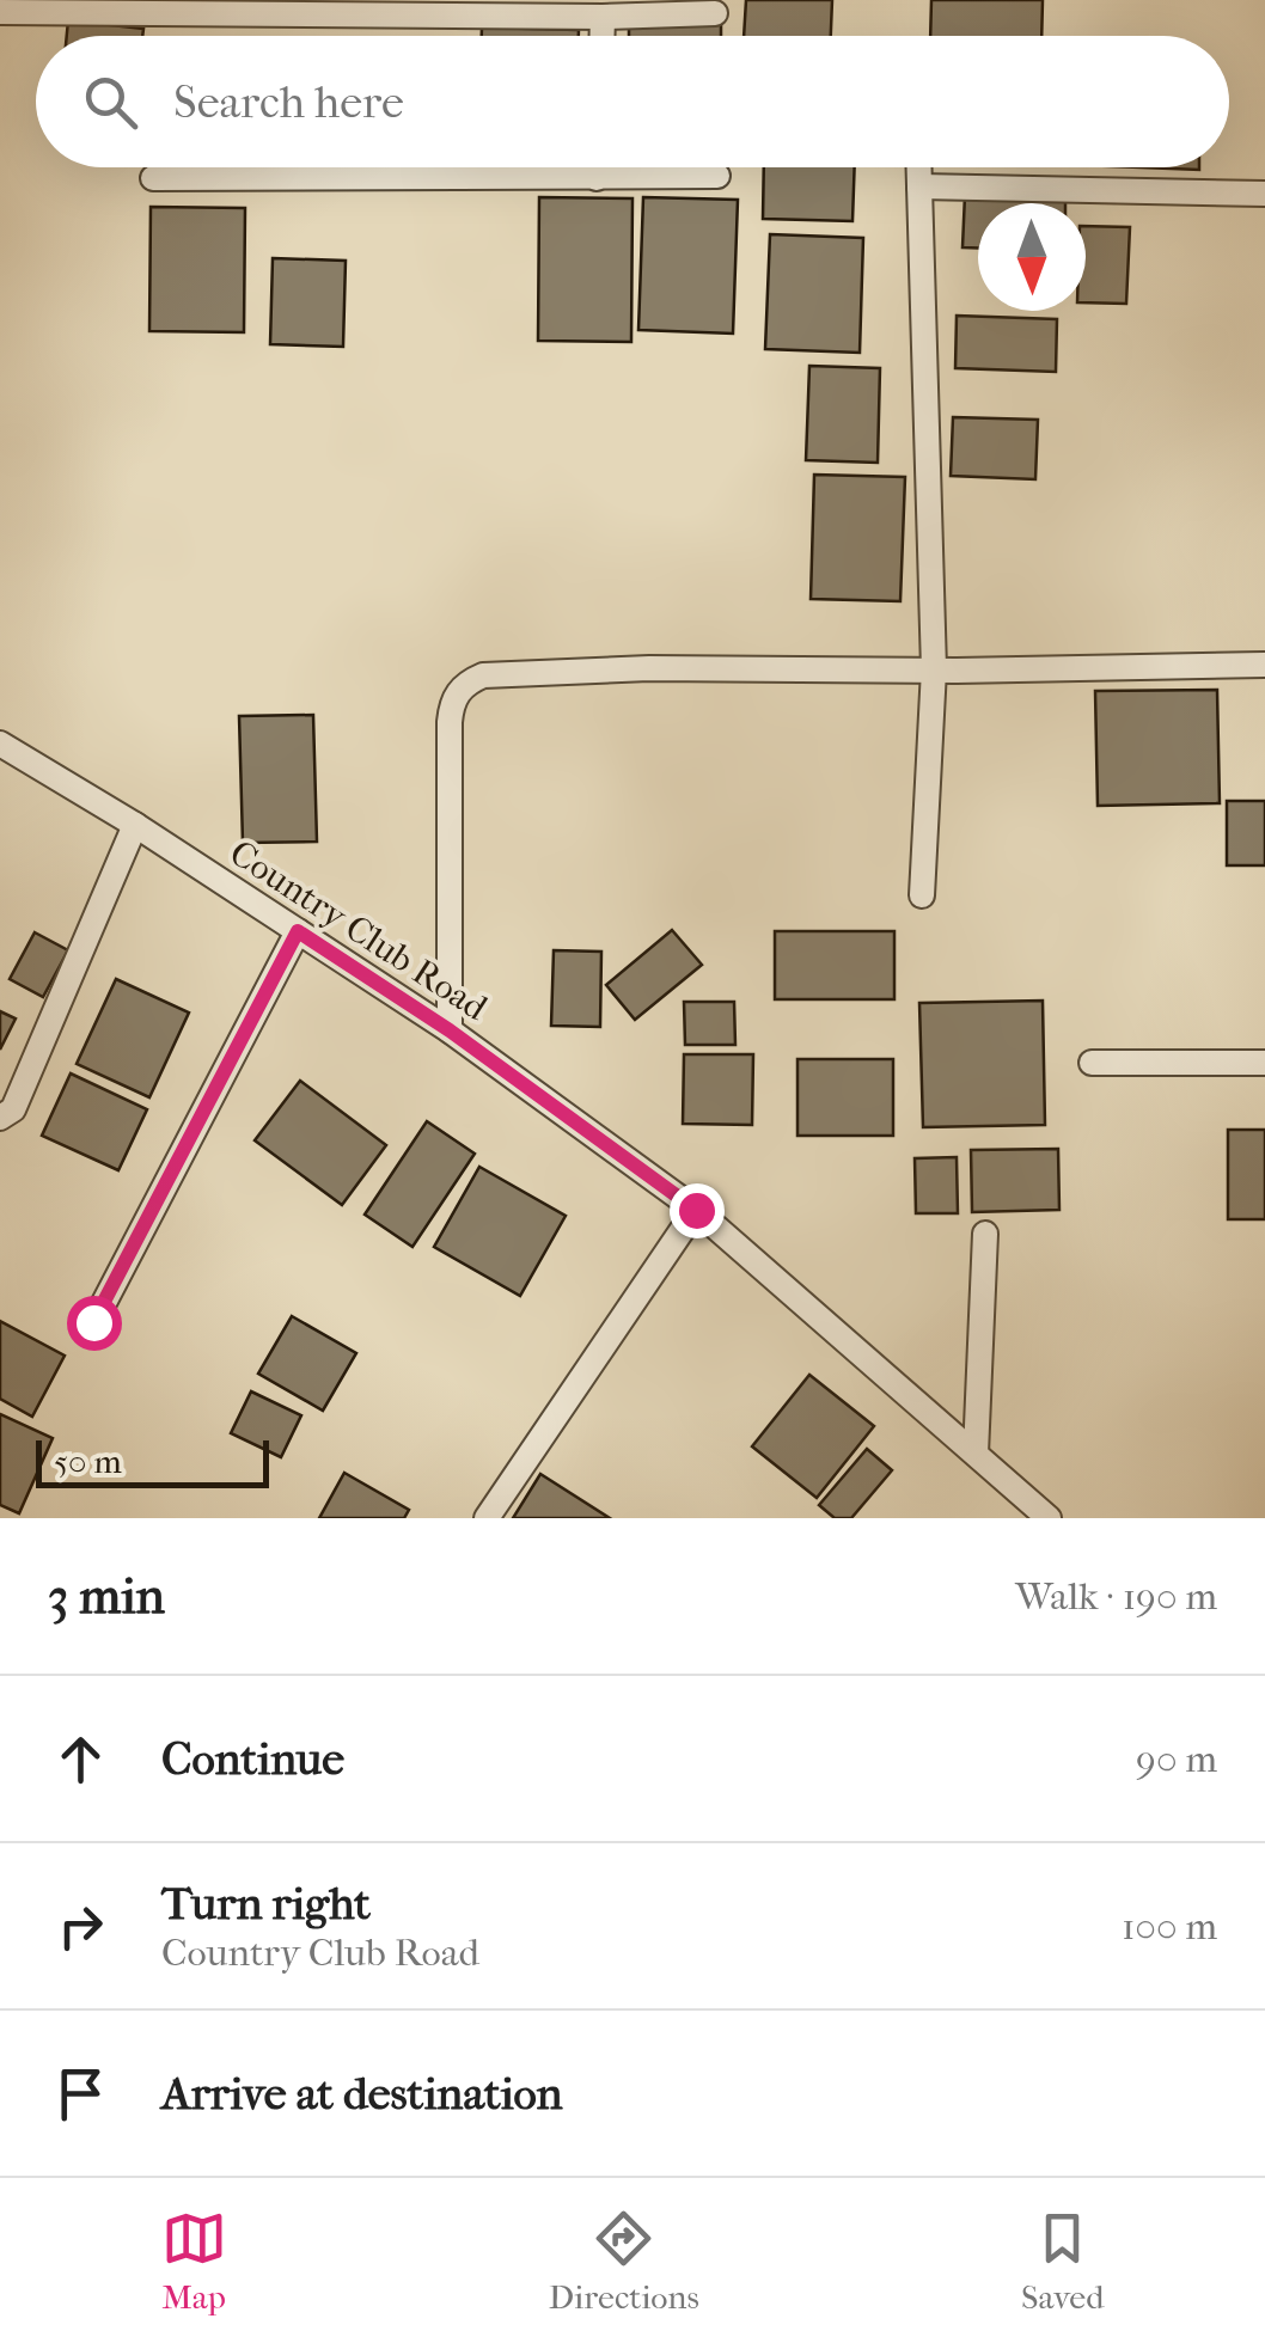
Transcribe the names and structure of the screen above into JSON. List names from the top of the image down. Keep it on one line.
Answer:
{"streets":{"street":["Country Club Road"]},"scale_bar":"50 m","north":"bottom","page":{"search":"Search here","scale":"50 m","heading":["3 min","Walk · 190 m"],"list":[["Continue","90 m"],["Turn right","Country Club Road","100 m"],"Arrive at destination"],"nav":["Map","Directions","Saved"]}}
